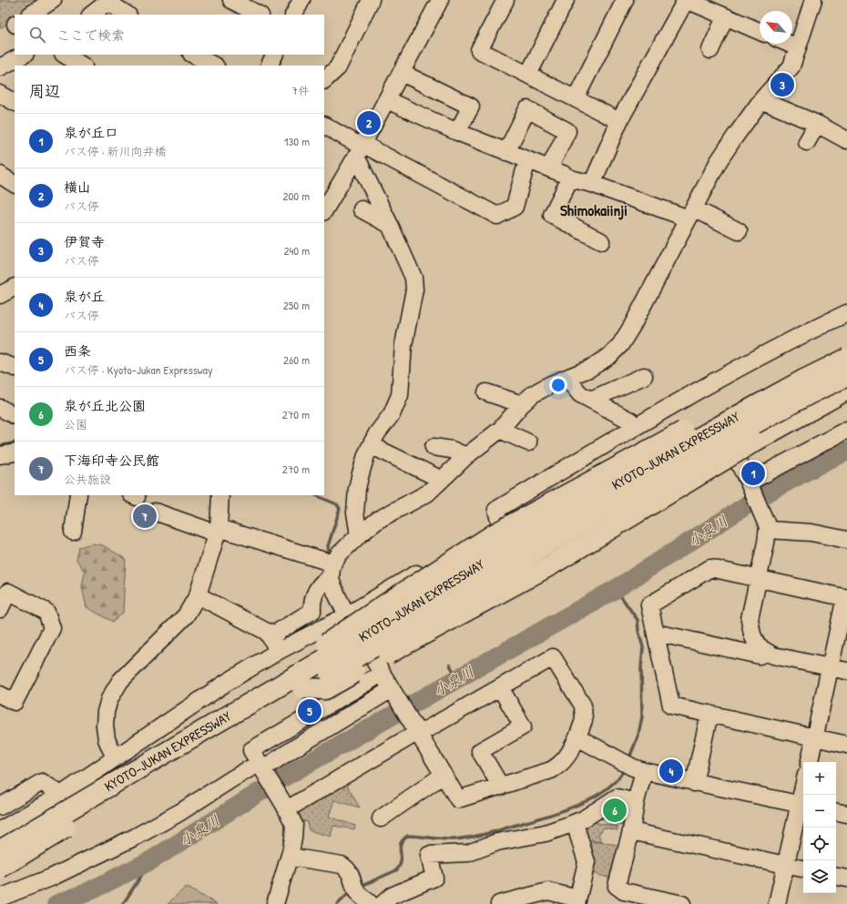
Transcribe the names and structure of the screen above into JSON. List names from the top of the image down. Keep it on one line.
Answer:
{"streets":{"highway":["KYOTO-JUKAN EXPRESSWAY"]},"districts":["Shimokaiinji"],"water":["小泉川"],"north":"top left","page":{"search":"ここで検索","heading":["周辺","7件"],"pins":["3","2","1","7","5","4","6"],"list":[{"mark":"1","name":"泉が丘口","note":"バス停 · 新川向井橋","value":"130 m"},{"mark":"2","name":"横山","note":"バス停","value":"200 m"},{"mark":"3","name":"伊賀寺","note":"バス停","value":"240 m"},{"mark":"4","name":"泉が丘","note":"バス停","value":"250 m"},{"mark":"5","name":"西条","note":"バス停 · Kyoto-Jukan Expressway","value":"260 m"},{"mark":"6","name":"泉が丘北公園","note":"公園","value":"270 m"},{"mark":"7","name":"下海印寺公民館","note":"公共施設","value":"270 m"}],"map_buttons":["+","−"]}}
